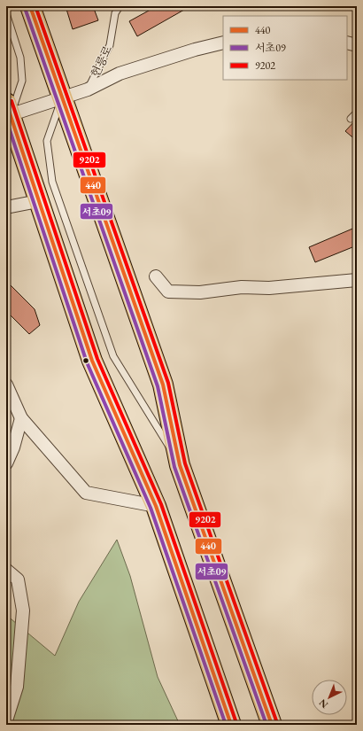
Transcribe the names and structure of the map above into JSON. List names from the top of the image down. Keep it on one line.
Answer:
{"streets":{"street":["헌릉로"]},"lines":["transit line 440","transit line 9202","transit line 서초09"],"legend":["440","서초09","9202"],"north":"bottom left"}
